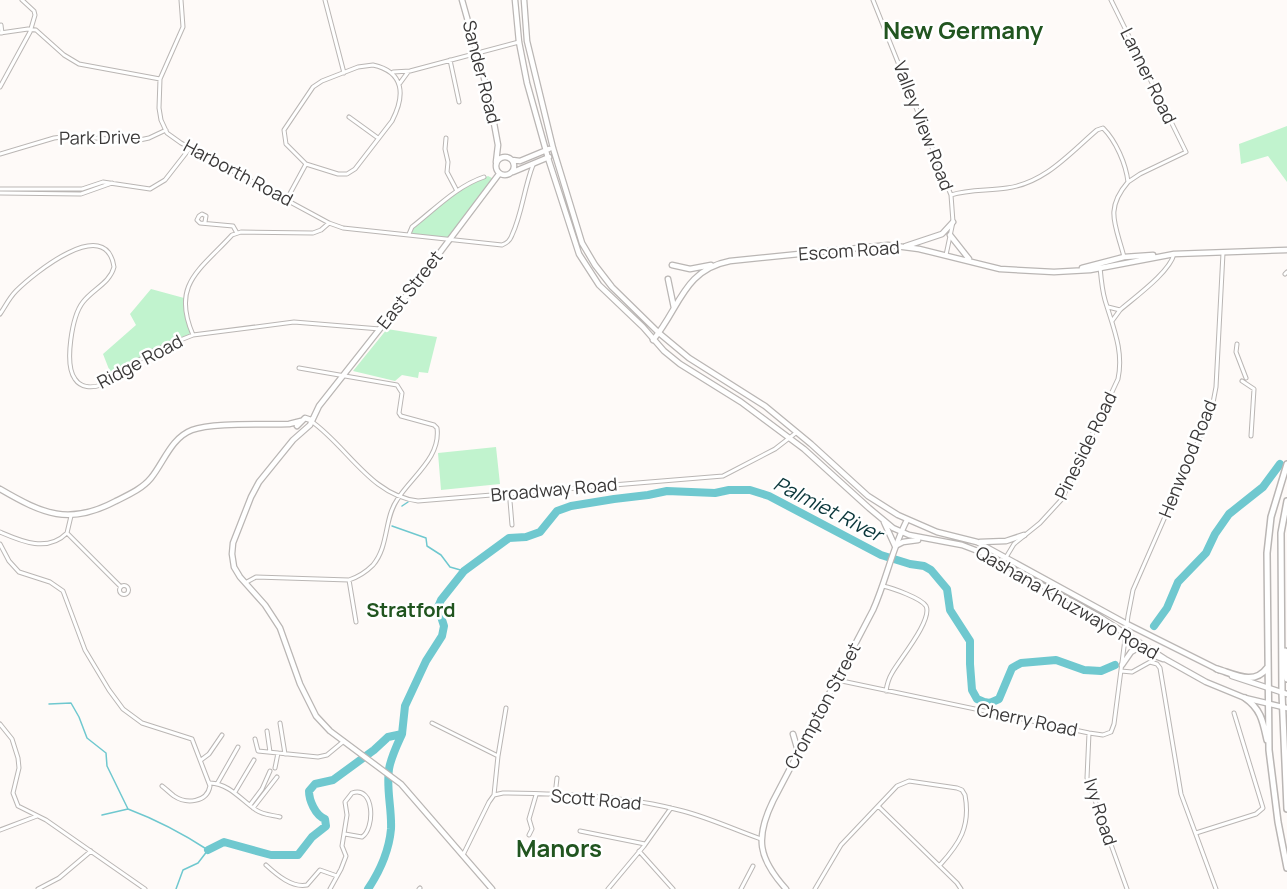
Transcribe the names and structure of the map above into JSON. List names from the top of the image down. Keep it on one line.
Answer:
{"streets":{"main road":["Sander Road","Escom Road","East Street","Qashana Khuzwayo Road","Crompton Street"],"street":["Lanner Road","Valley View Road","Park Drive","Harborth Road","Ridge Road","Pineside Road","Henwood Road","Broadway Road","Cherry Road","Scott Road","Ivy Road"]},"crossings":[["Sander Road","East Street"],["Valley View Road","Escom Road"],["Park Drive","Harborth Road"],["Harborth Road","East Street"],["Escom Road","Pineside Road"],["Escom Road","Henwood Road"],["Escom Road","Qashana Khuzwayo Road"],["East Street","Ridge Road"],["East Street","Broadway Road"],["Pineside Road","Qashana Khuzwayo Road"],["Henwood Road","Qashana Khuzwayo Road"],["Henwood Road","Cherry Road"],["Broadway Road","Qashana Khuzwayo Road"],["Qashana Khuzwayo Road","Crompton Street"],["Qashana Khuzwayo Road","Cherry Road"],["Crompton Street","Cherry Road"],["Crompton Street","Scott Road"],["Cherry Road","Ivy Road"]],"districts":["New Germany","Stratford","Manors"],"water":["Palmiet River"]}
